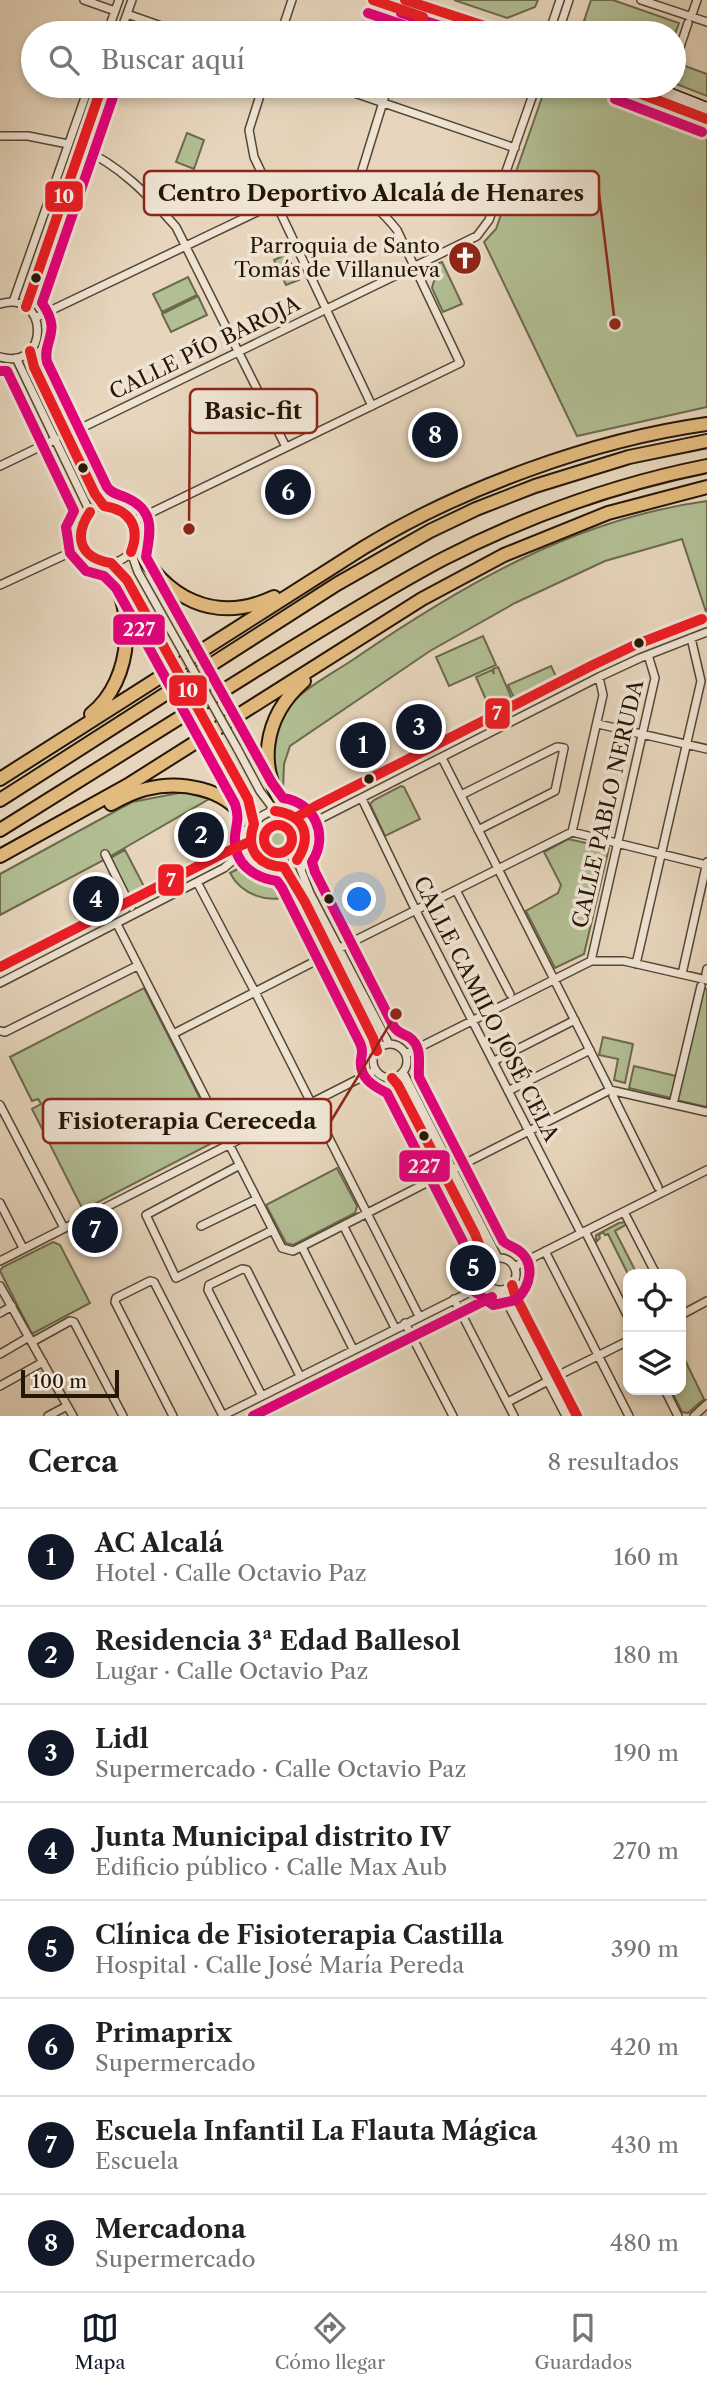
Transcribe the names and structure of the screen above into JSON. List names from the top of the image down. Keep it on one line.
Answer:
{"streets":{"street":["CALLE PÍO BAROJA","CALLE PABLO NERUDA","CALLE CAMILO JOSÉ CELA"]},"places":{"church":["Parroquia de Santo Tomás de Villanueva"],"other":["Centro Deportivo Alcalá de Henares","Basic-fit","Fisioterapia Cereceda"]},"lines":["transit line 3","transit line 227","transit line 10","transit line 7"],"scale_bar":"100 m","page":{"search":"Buscar aquí","pins":["8","6","3","1","2","4","7","5"],"scale":"100 m","heading":["Cerca","8 resultados"],"list":[{"mark":"1","name":"AC Alcalá","note":"Hotel · Calle Octavio Paz","value":"160 m"},{"mark":"2","name":"Residencia 3ª Edad Ballesol","note":"Lugar · Calle Octavio Paz","value":"180 m"},{"mark":"3","name":"Lidl","note":"Supermercado · Calle Octavio Paz","value":"190 m"},{"mark":"4","name":"Junta Municipal distrito IV","note":"Edificio público · Calle Max Aub","value":"270 m"},{"mark":"5","name":"Clínica de Fisioterapia Castilla","note":"Hospital · Calle José María Pereda","value":"390 m"},{"mark":"6","name":"Primaprix","note":"Supermercado","value":"420 m"},{"mark":"7","name":"Escuela Infantil La Flauta Mágica","note":"Escuela","value":"430 m"},{"mark":"8","name":"Mercadona","note":"Supermercado","value":"480 m"}],"nav":["Mapa","Cómo llegar","Guardados"]}}
